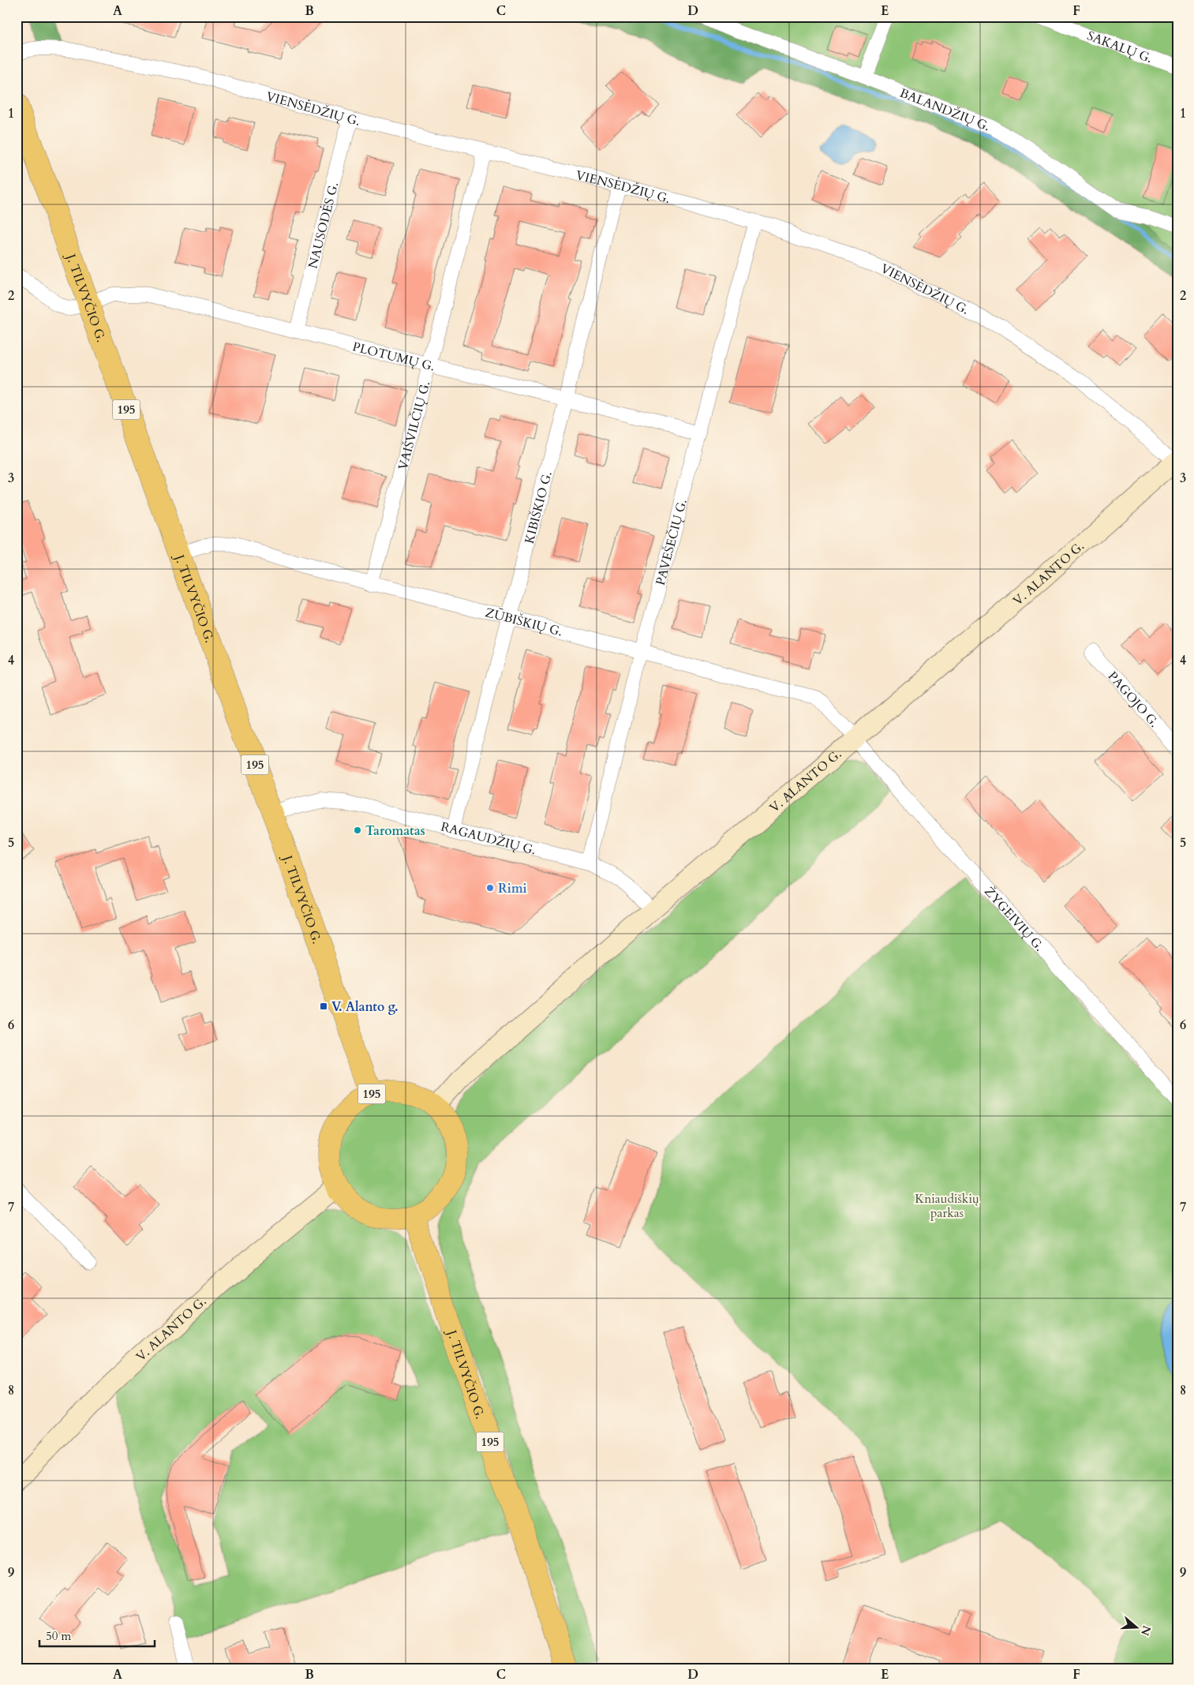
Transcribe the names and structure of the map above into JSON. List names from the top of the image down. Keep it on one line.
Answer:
{"streets":{"main road":["J. TILVYČIO G.","195","V. ALANTO G."],"street":["SAKALŲ G.","VIENSĖDŽIŲ G.","BALANDŽIŲ G.","NAUSODĖS G.","PLOTUMŲ G.","VAIŠVILČIŲ G.","KIBIŠKIO G.","PAVEŠEČIŲ G.","ZŪBIŠKIŲ G.","PAGOJO G.","RAGAUDŽIŲ G.","ŽYGEIVIŲ G."]},"crossings":[["VIENSĖDŽIŲ G.","NAUSODĖS G."],["VIENSĖDŽIŲ G.","VAIŠVILČIŲ G."],["VIENSĖDŽIŲ G.","KIBIŠKIO G."],["VIENSĖDŽIŲ G.","PAVEŠEČIŲ G."],["VIENSĖDŽIŲ G.","V. ALANTO G."],["NAUSODĖS G.","PLOTUMŲ G."],["J. TILVYČIO G.","PLOTUMŲ G."],["J. TILVYČIO G.","195"],["J. TILVYČIO G.","V. ALANTO G."],["J. TILVYČIO G.","ZŪBIŠKIŲ G."],["J. TILVYČIO G.","RAGAUDŽIŲ G."],["PLOTUMŲ G.","VAIŠVILČIŲ G."],["PLOTUMŲ G.","KIBIŠKIO G."],["PLOTUMŲ G.","PAVEŠEČIŲ G."],["195","V. ALANTO G."],["VAIŠVILČIŲ G.","ZŪBIŠKIŲ G."],["KIBIŠKIO G.","ZŪBIŠKIŲ G."],["KIBIŠKIO G.","RAGAUDŽIŲ G."],["PAVEŠEČIŲ G.","ZŪBIŠKIŲ G."],["PAVEŠEČIŲ G.","RAGAUDŽIŲ G."],["V. ALANTO G.","ZŪBIŠKIŲ G."],["V. ALANTO G.","RAGAUDŽIŲ G."],["V. ALANTO G.","ŽYGEIVIŲ G."],["ZŪBIŠKIŲ G.","ŽYGEIVIŲ G."]],"parks":["Kniaudiškių parkas"],"places":{"other":["Taromatas","Rimi"],"transit":["V. Alanto g."]},"scale_bar":"50 m","north":"right","grid":{"columns":["A","B","C","D","E","F"],"rows":["1","2","3","4","5","6","7","8","9"]}}
